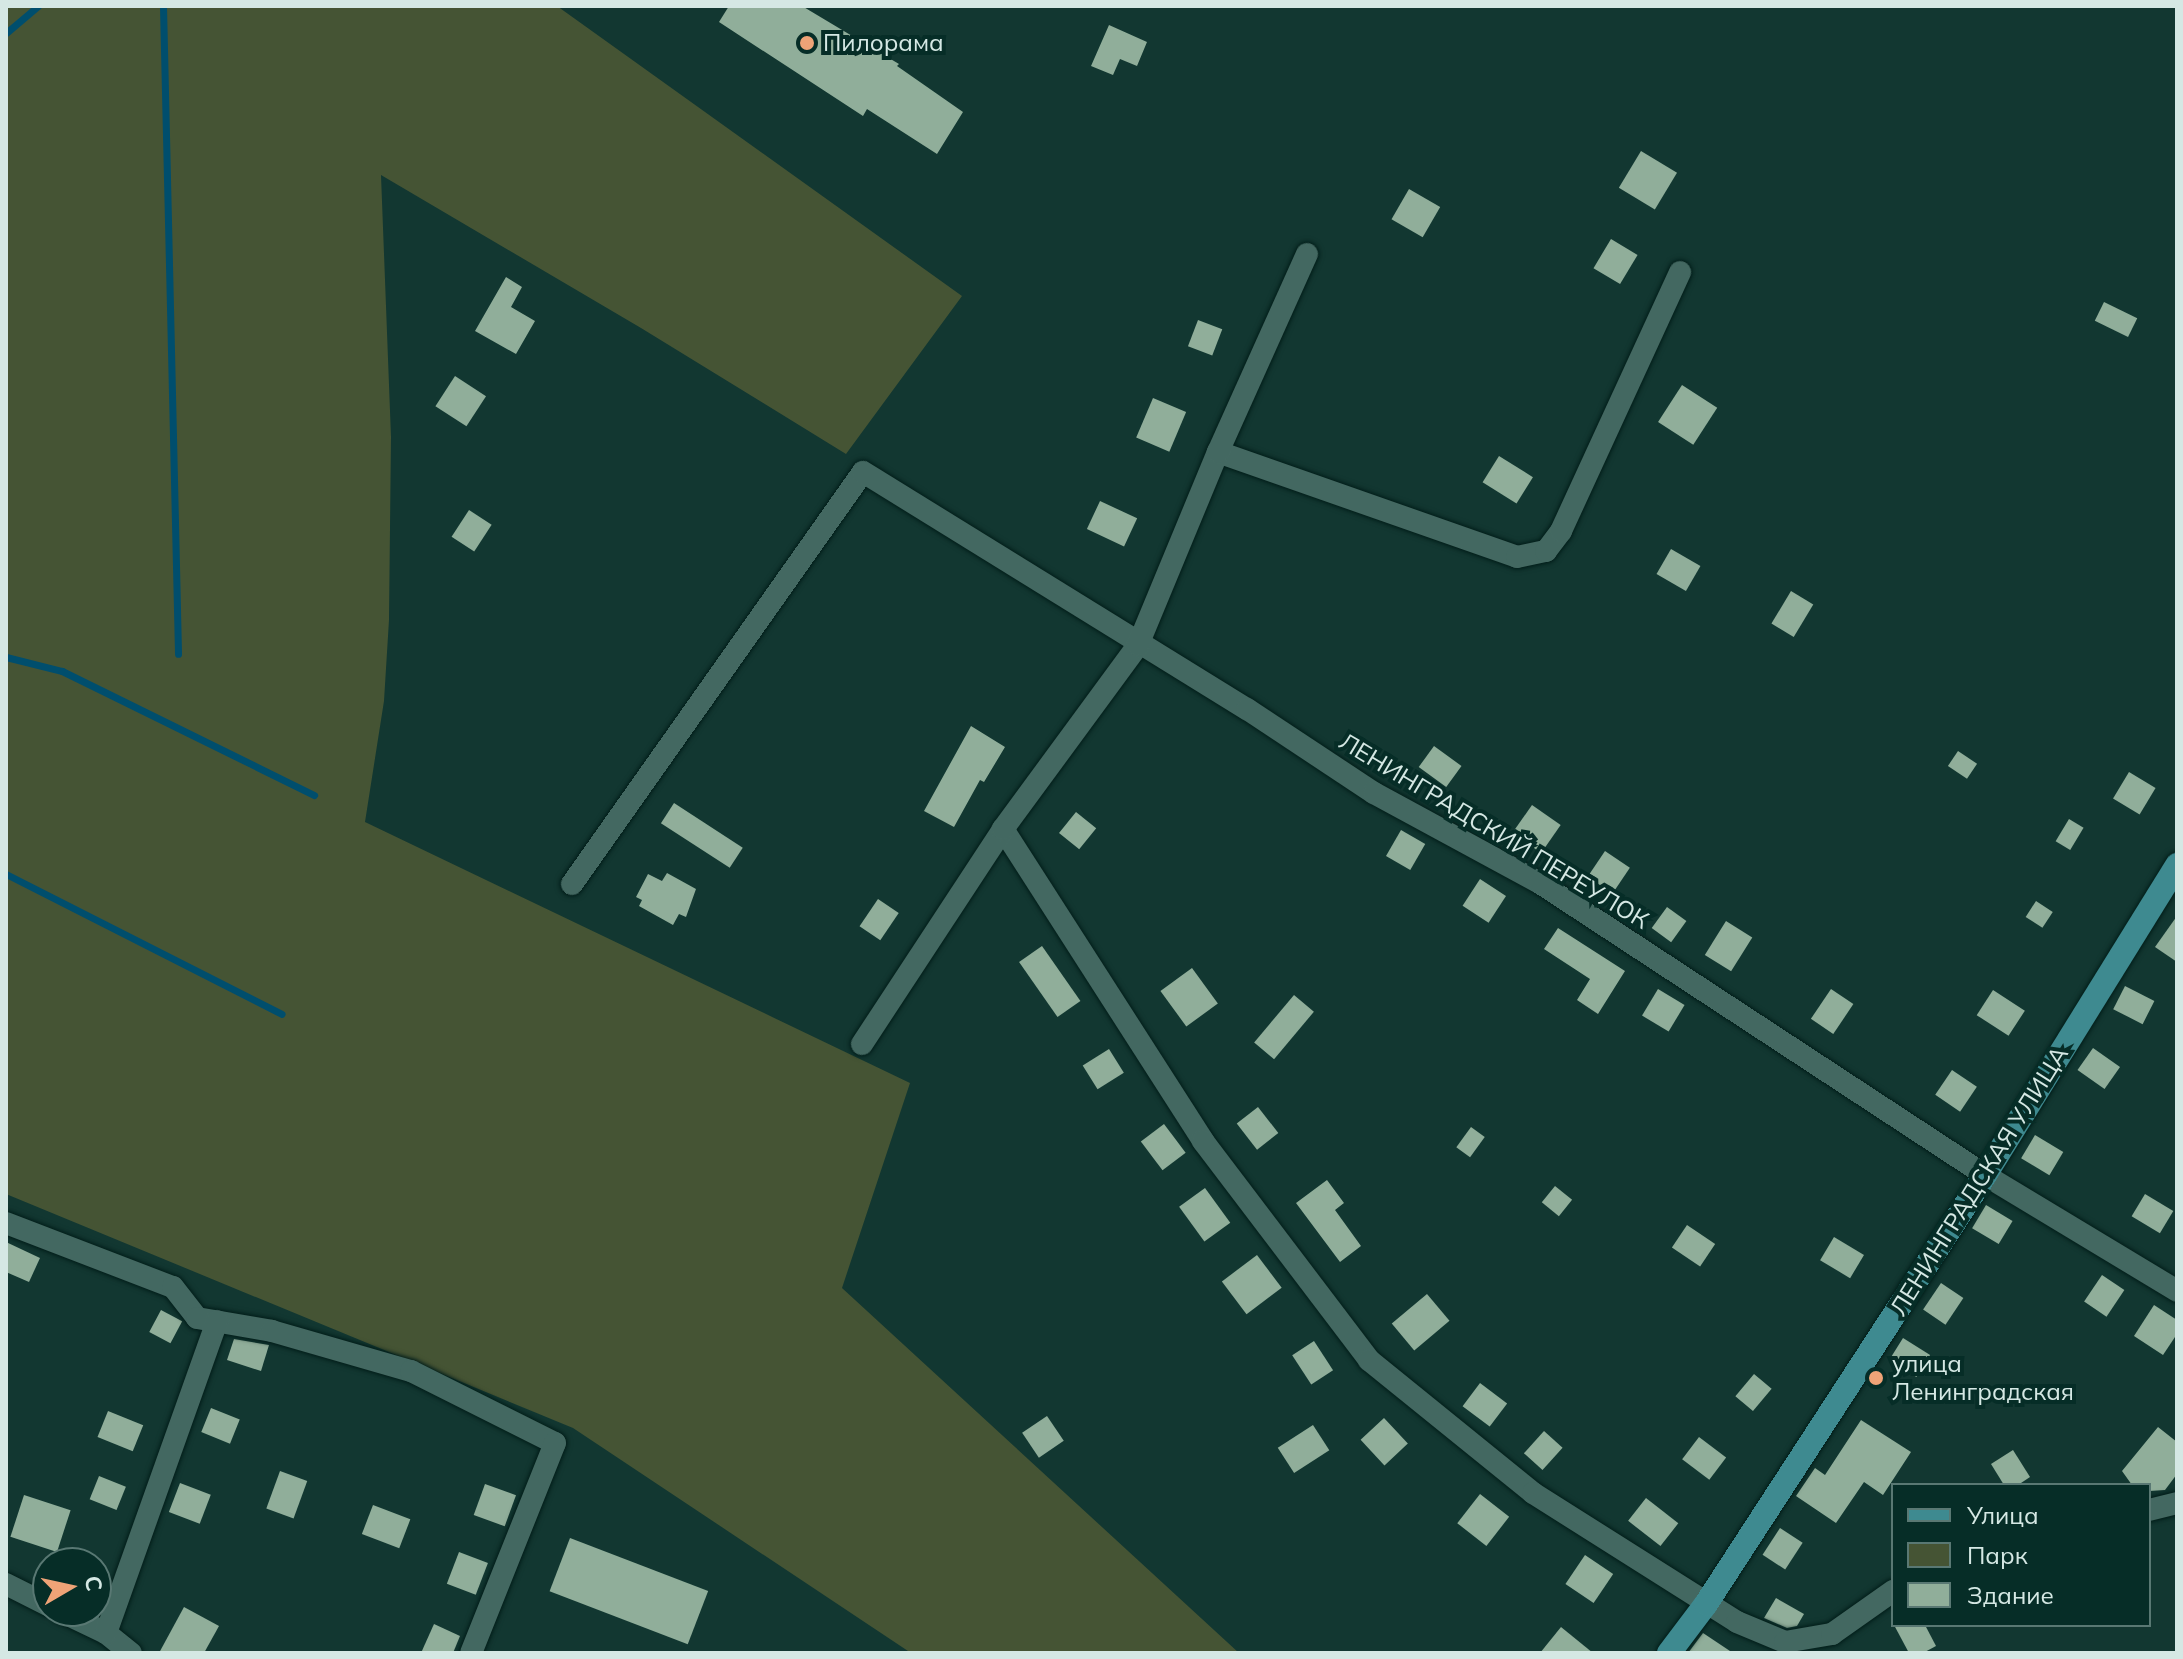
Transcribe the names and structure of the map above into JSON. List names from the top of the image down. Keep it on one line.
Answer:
{"streets":{"main road":["ЛЕНИНГРАДСКАЯ УЛИЦА"],"street":["ЛЕНИНГРАДСКИЙ ПЕРЕУЛОК"]},"crossings":[["ЛЕНИНГРАДСКИЙ ПЕРЕУЛОК","ЛЕНИНГРАДСКАЯ УЛИЦА"]],"places":["Пилорама","улица Ленинградская"],"legend":["Улица","Парк","Здание"],"north":"right"}
